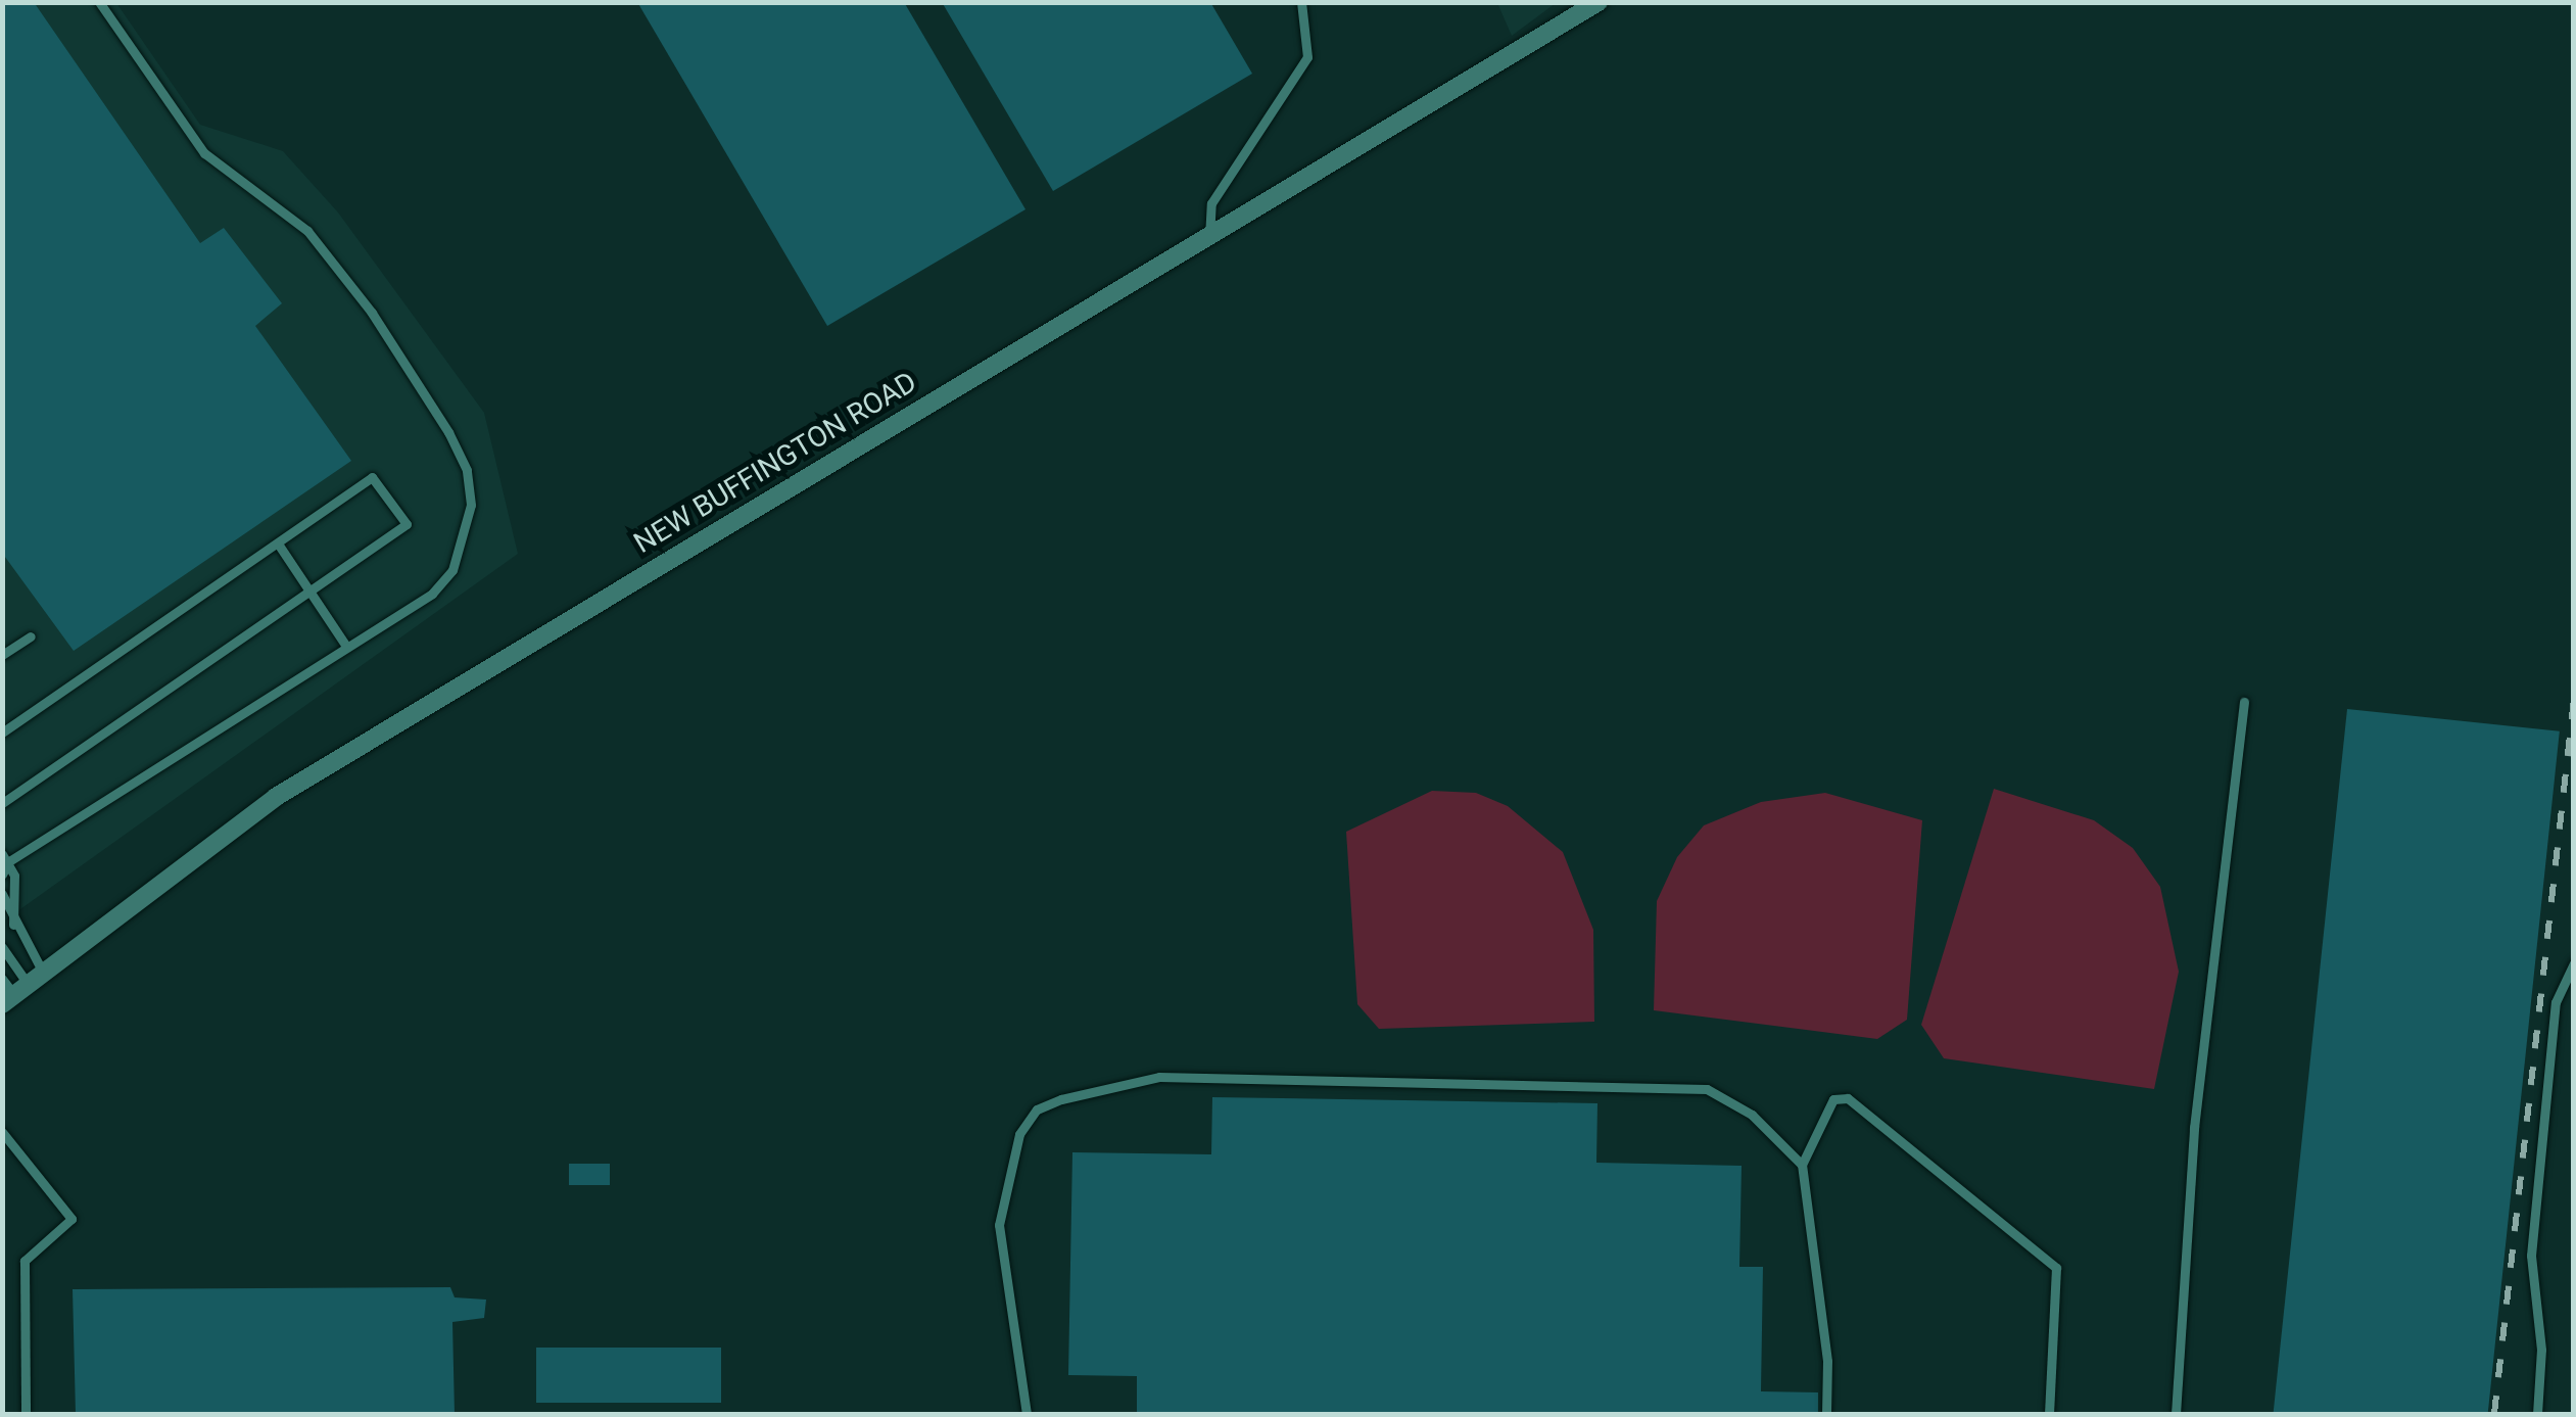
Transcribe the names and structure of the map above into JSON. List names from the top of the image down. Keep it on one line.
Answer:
{"streets":{"street":["NEW BUFFINGTON ROAD"]}}
